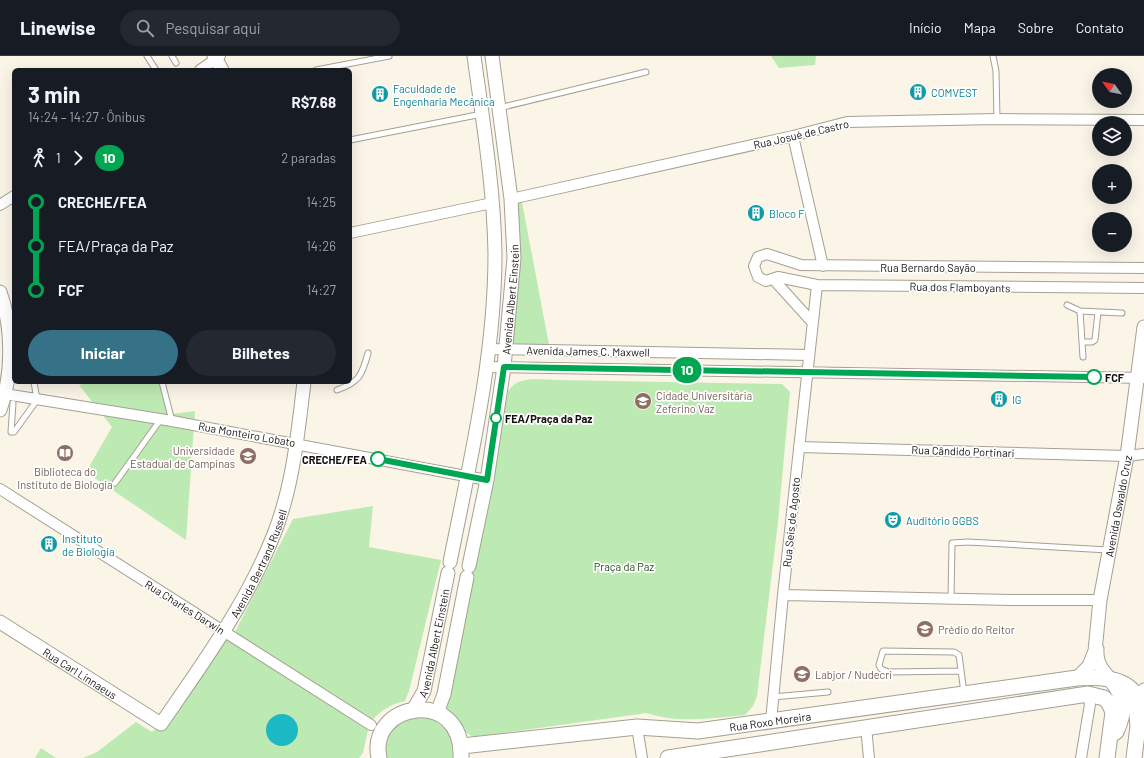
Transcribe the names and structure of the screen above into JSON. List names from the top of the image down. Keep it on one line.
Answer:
{"streets":{"main road":["Rua Roxo Moreira"],"street":["Rua Josué de Castro","Rua Bernardo Sayão","Rua dos Flamboyants","Avenida Albert Einstein","Avenida James C. Maxwell","Rua Monteiro Lobato","Rua Cândido Portinari","Avenida Oswaldo Cruz","Rua Seis de Agosto","Avenida Bertrand Russell","Rua Charles Darwin","Rua Carl Linnaeus"]},"crossings":[["Rua Josué de Castro","Avenida Albert Einstein"],["Rua Bernardo Sayão","Rua dos Flamboyants"],["Rua dos Flamboyants","Rua Seis de Agosto"],["Avenida Albert Einstein","Avenida James C. Maxwell"],["Avenida Albert Einstein","Rua Monteiro Lobato"],["Avenida James C. Maxwell","Avenida Oswaldo Cruz"],["Avenida James C. Maxwell","Rua Seis de Agosto"],["Rua Monteiro Lobato","Avenida Bertrand Russell"],["Rua Cândido Portinari","Avenida Oswaldo Cruz"],["Rua Cândido Portinari","Rua Seis de Agosto"],["Avenida Oswaldo Cruz","Rua Roxo Moreira"],["Rua Seis de Agosto","Rua Roxo Moreira"],["Avenida Bertrand Russell","Rua Charles Darwin"],["Avenida Bertrand Russell","Rua Carl Linnaeus"]],"parks":["Praça da Paz"],"places":{"building":["COMVEST","Faculdade de Engenharia Mecânica","Bloco F","IG","Instituto de Biologia"],"other":["FCF","FEA/Praça da Paz","CRECHE/FEA"],"school or university":["Cidade Universitária Zeferino Vaz","Universidade Estadual de Campinas","Prédio do Reitor","Labjor / Nudecri"],"library":["Biblioteca do Instituto de Biologia"],"theatre":["Auditório GGBS"]},"lines":["bus line 10"],"north":"top left","page":{"header":"Linewise","search":"Pesquisar aqui","nav":["Início","Mapa","Sobre","Contato"],"on_map":"10","map_buttons":["+","−"],"heading":["3 min","14:24 – 14:27 · Ônibus","R$7.68"],"legs":["1","10","2 paradas"],"list":[{"name":"CRECHE/FEA","value":"14:25"},{"name":"FEA/Praça da Paz","value":"14:26"},{"name":"FCF","value":"14:27"}],"buttons":["Iniciar","Bilhetes"]}}
